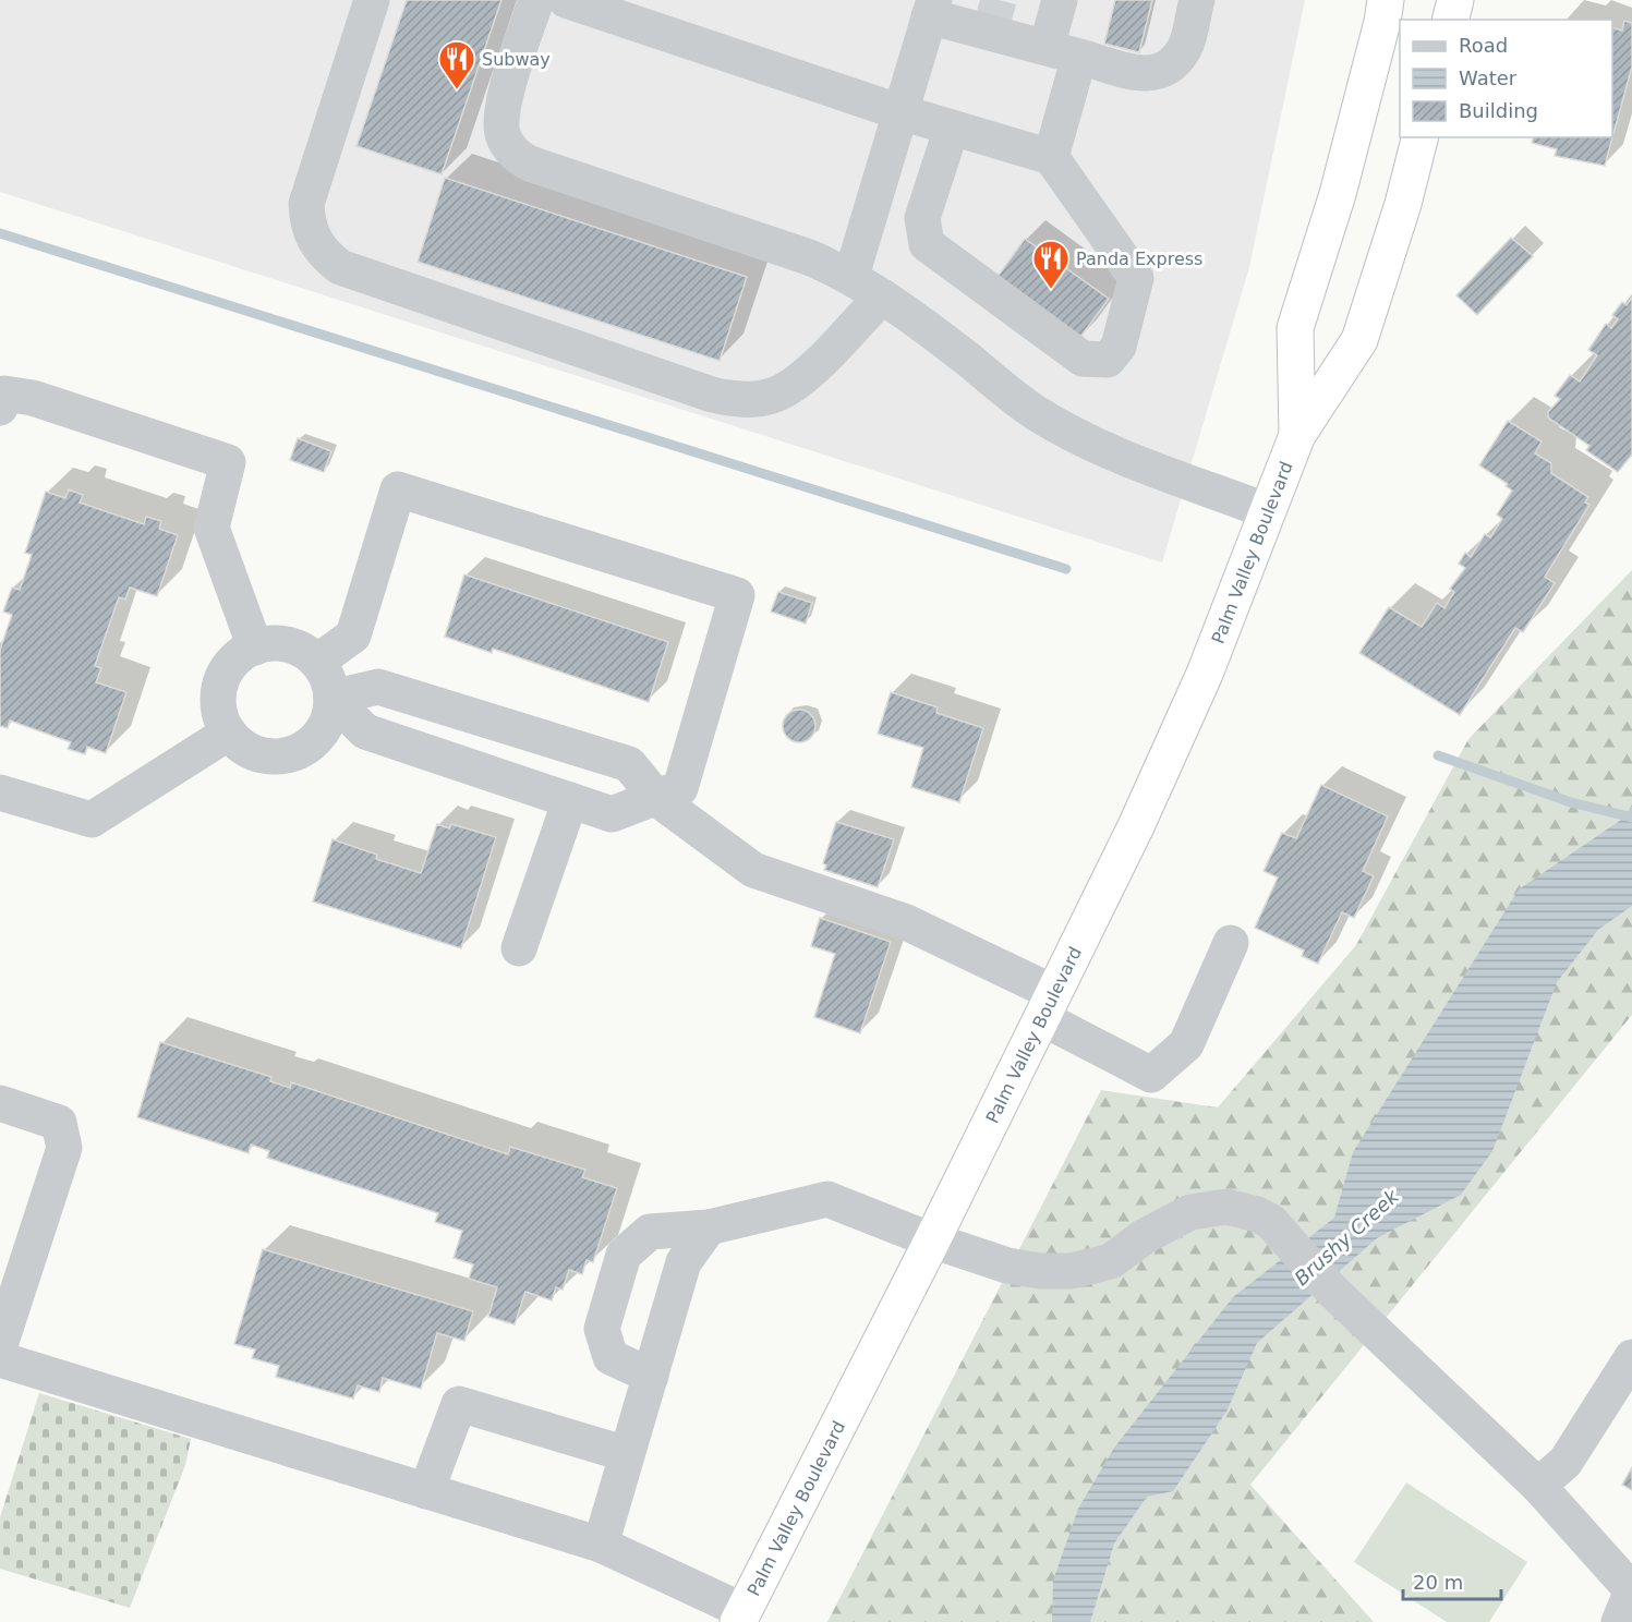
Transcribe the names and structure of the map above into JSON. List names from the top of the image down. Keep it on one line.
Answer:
{"streets":{"highway":["Palm Valley Boulevard"]},"water":["Brushy Creek"],"places":{"restaurant":["Subway","Panda Express"]},"legend":["Road","Water","Building"],"scale_bar":"20 m"}
